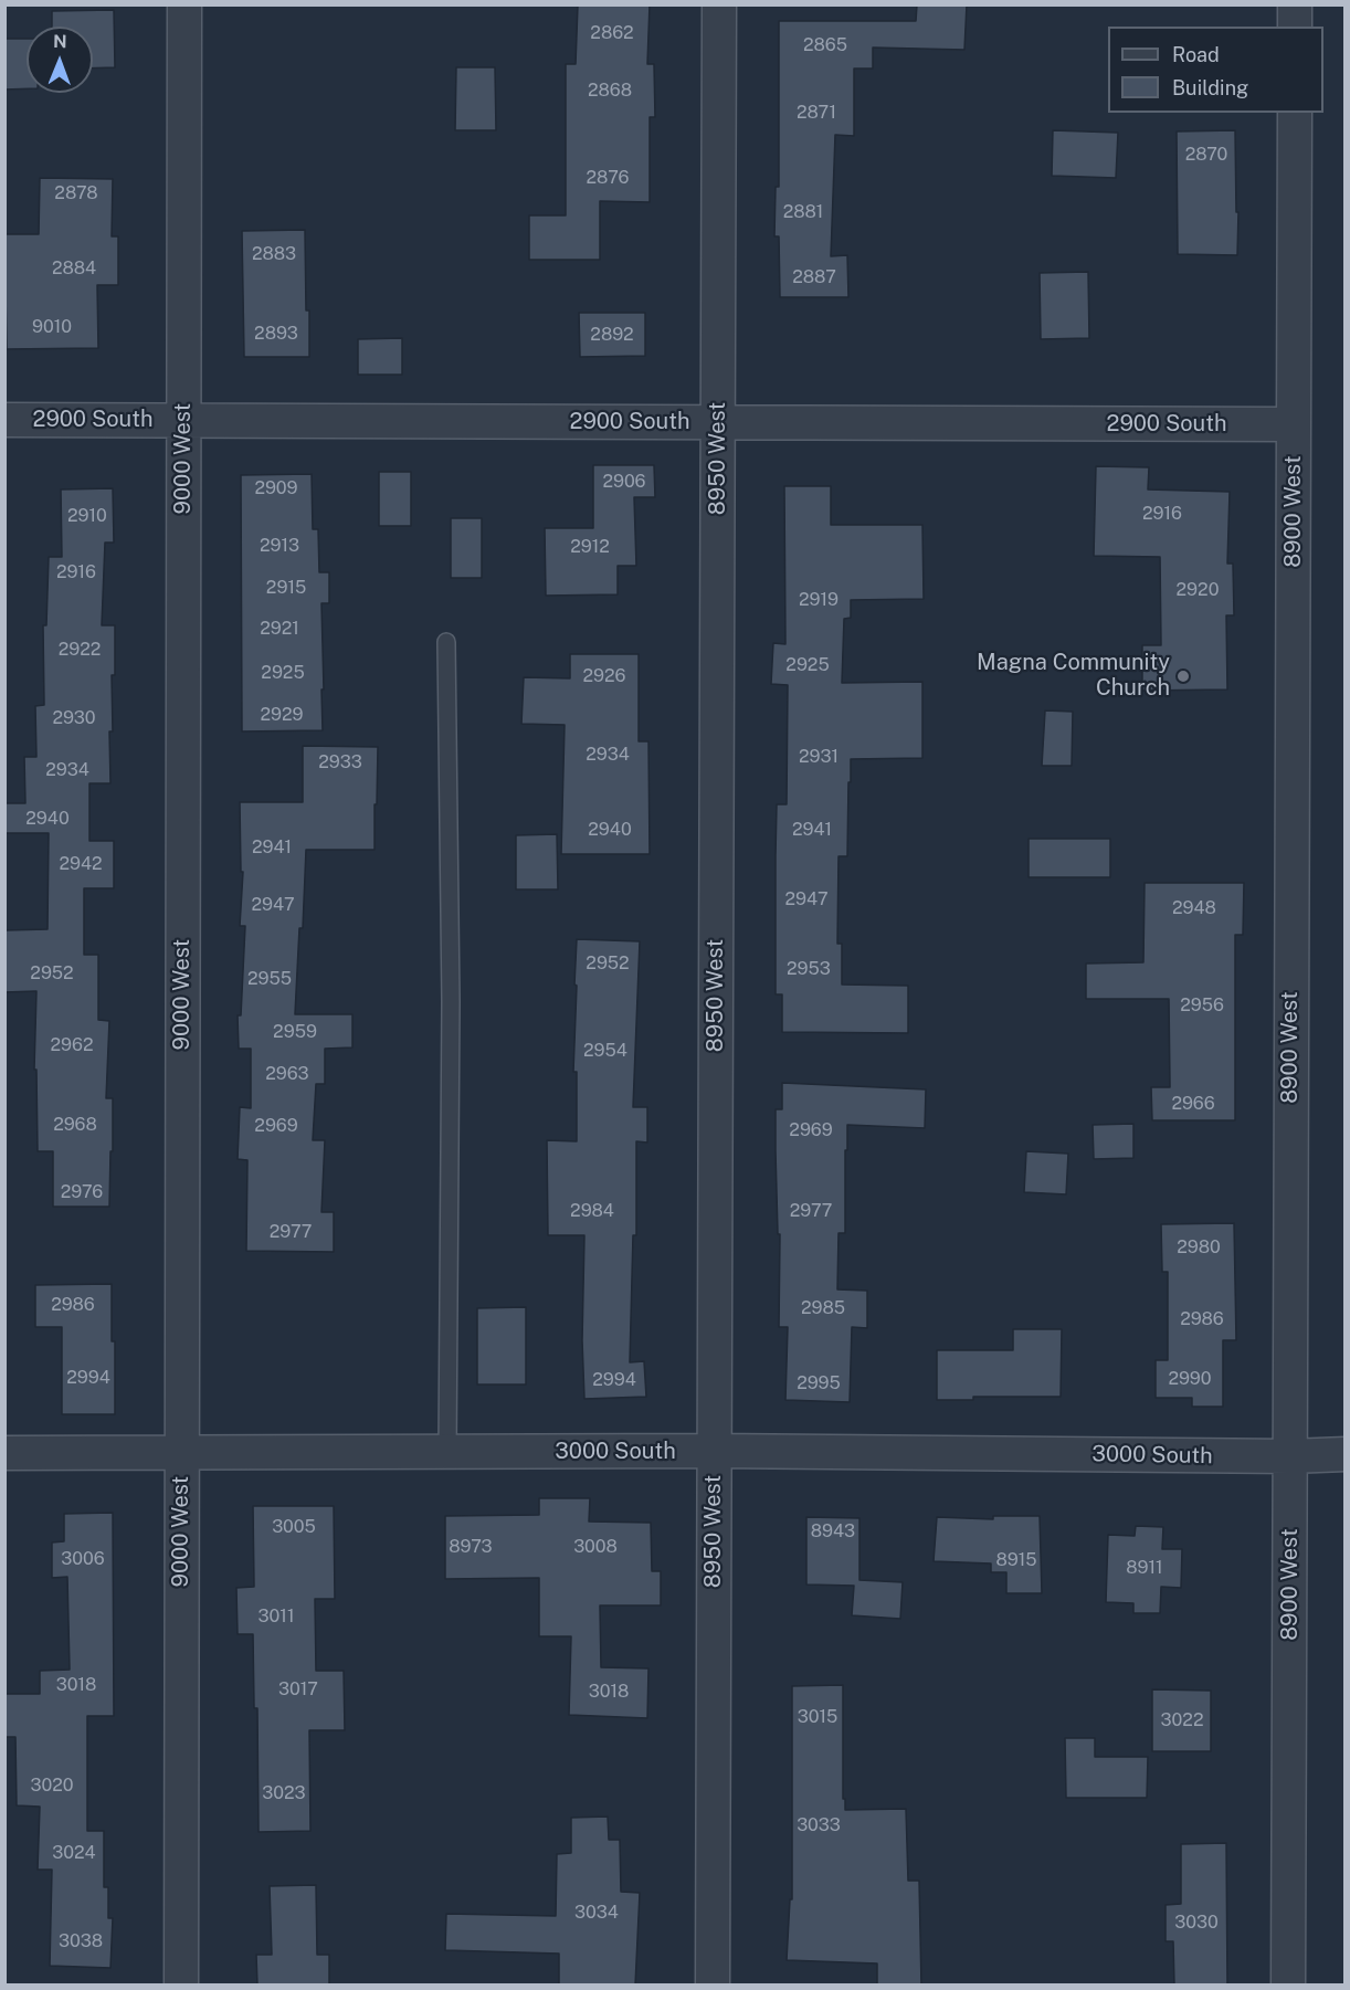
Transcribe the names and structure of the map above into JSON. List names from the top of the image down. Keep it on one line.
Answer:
{"streets":{"street":["2900 South","9000 West","8950 West","8900 West","3000 South"]},"crossings":[["2900 South","9000 West"],["2900 South","8950 West"],["2900 South","8900 West"],["9000 West","3000 South"],["8950 West","3000 South"],["8900 West","3000 South"]],"places":["Magna Community Church"],"house_numbers":["2862","2865","2868","2871","2870","2876","2878","2881","2883","2884","2887","9010","2893","2892","2906","2909","2916","2910","2913","2912","2916","2915","2920","2919","2921","2922","2925","2925","2926","2929","2930","2934","2931","2933","2934","2940","2940","2941","2941","2942","2947","2947","2948","2952","2953","2952","2955","2956","2959","2962","2954","2963","2966","2968","2969","2969","2976","2984","2977","2977","2980","2986","2985","2986","2994","2990","2994","2995","3005","8943","8973","3008","3006","8915","8911","3011","3018","3017","3018","3015","3022","3020","3023","3033","3024","3034","3030","3038"],"legend":["Road","Building"],"north":"top"}
